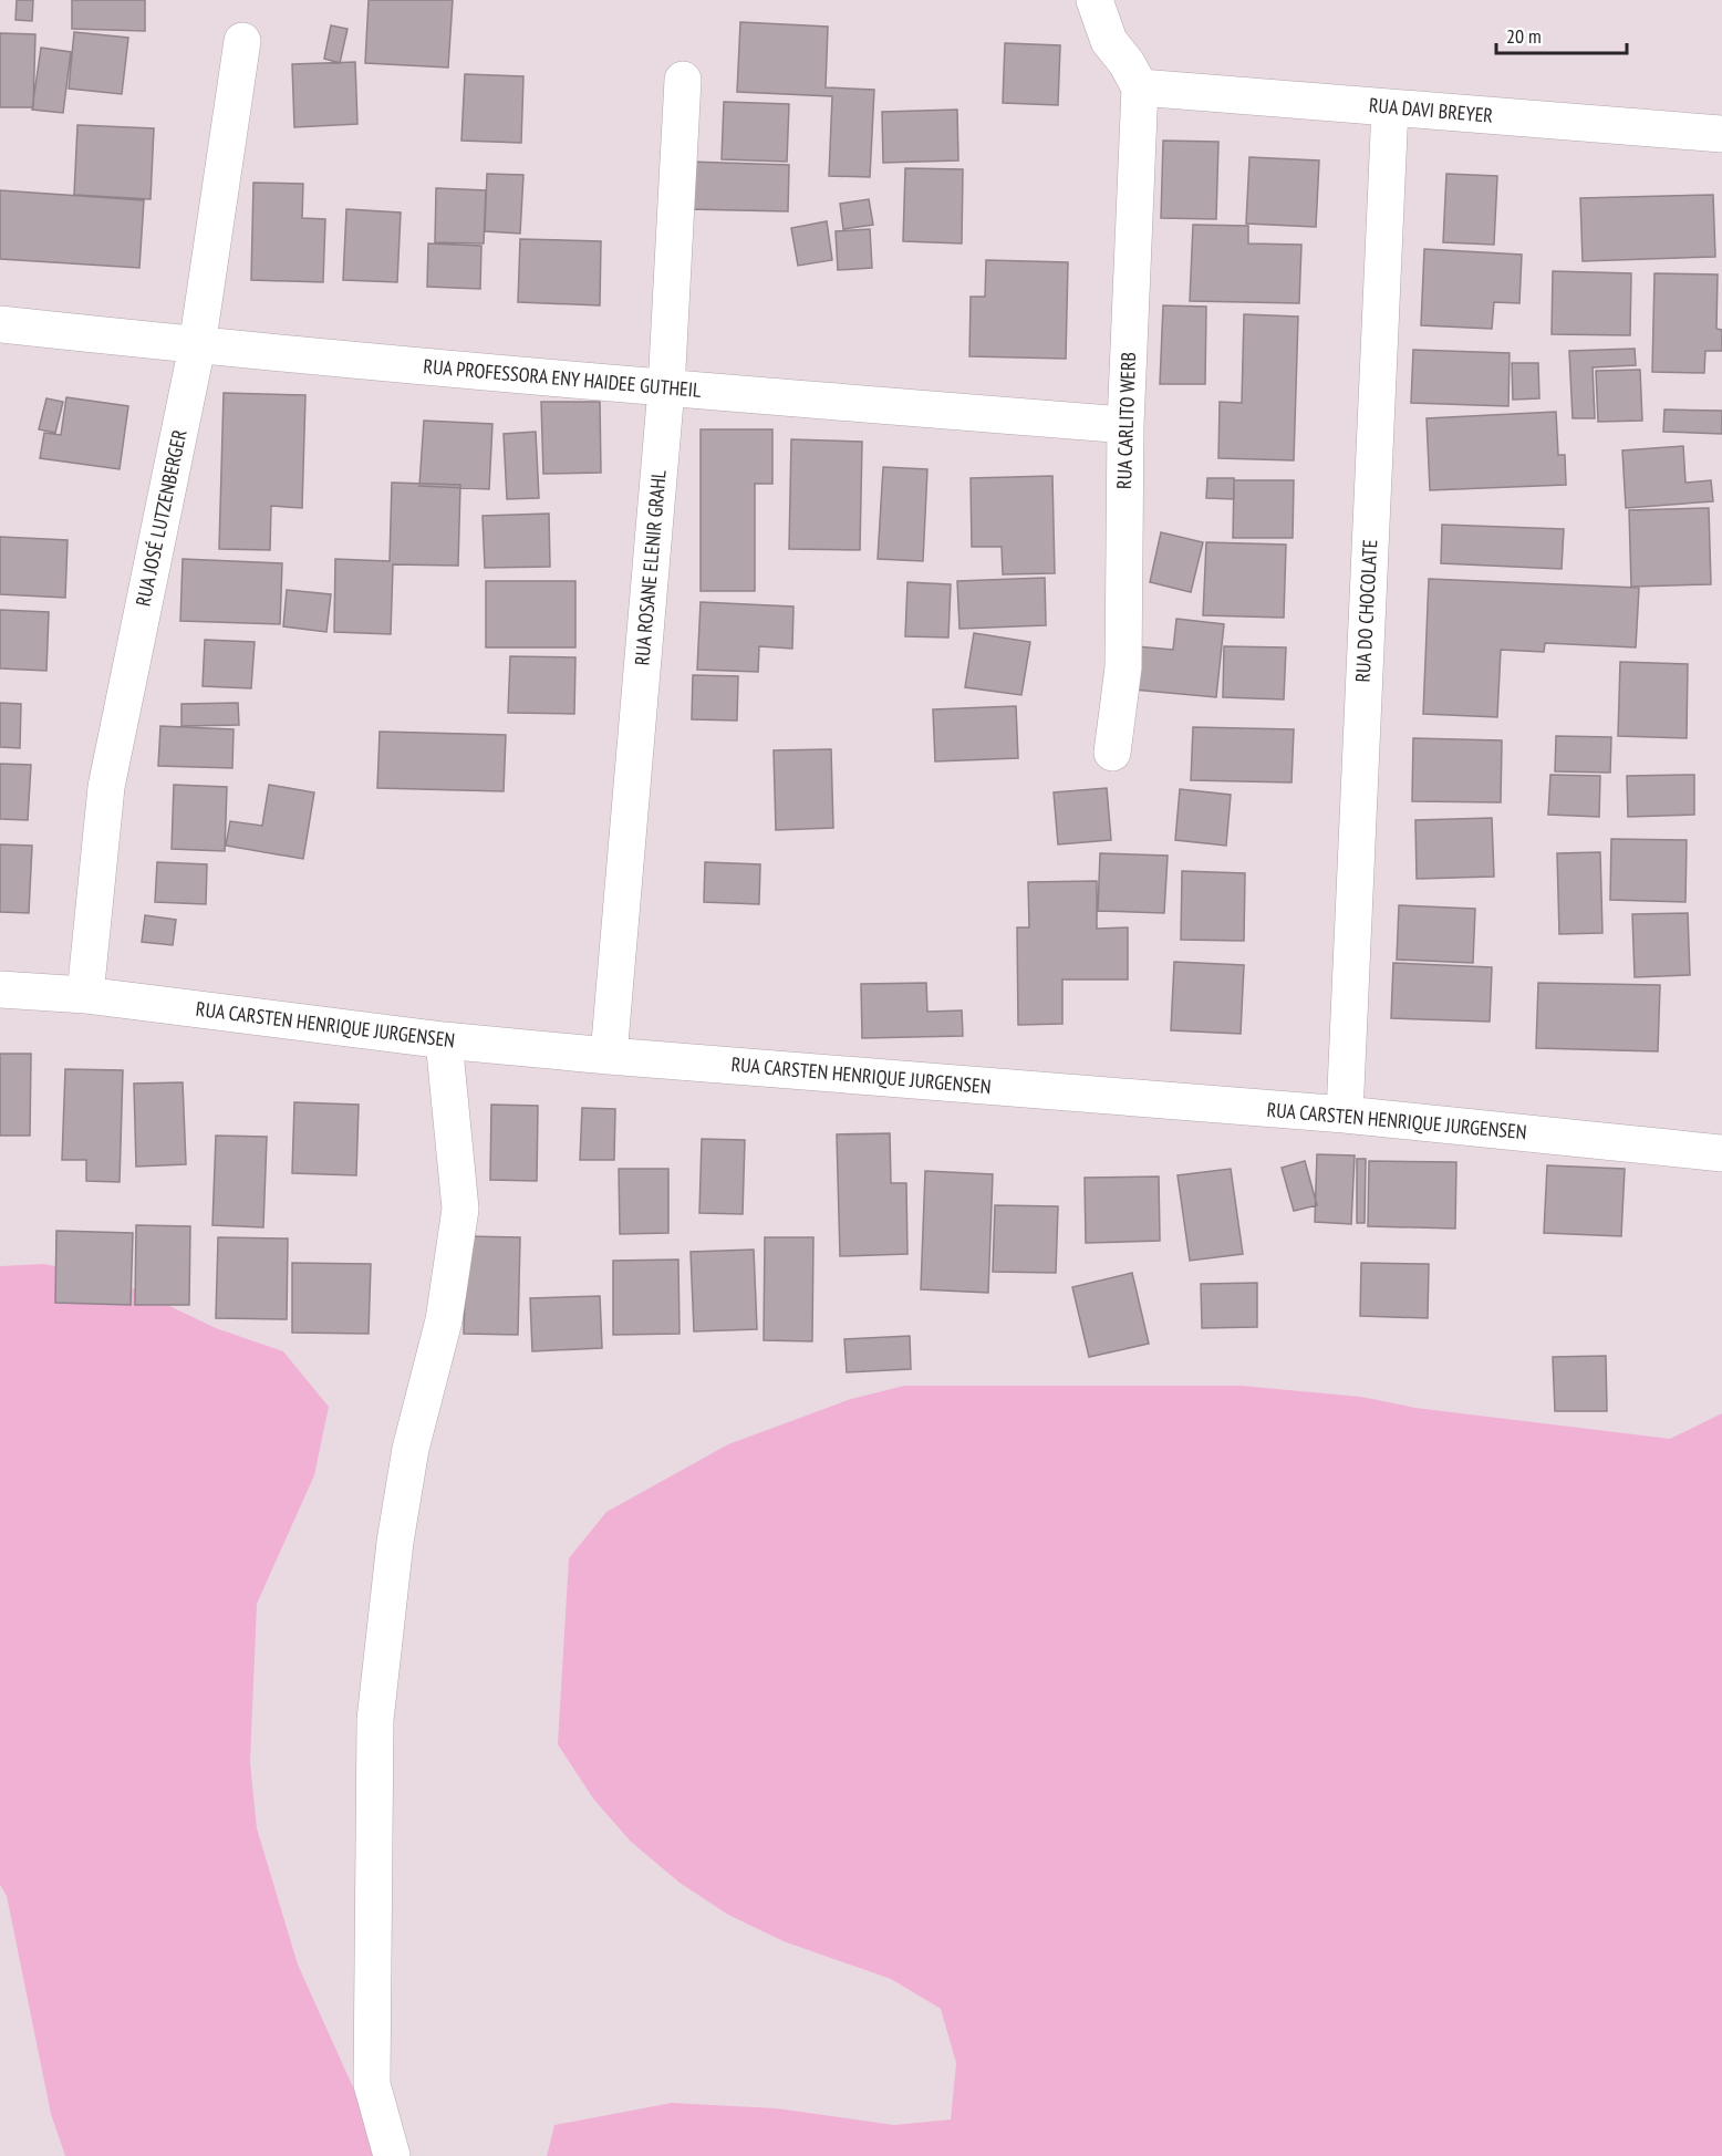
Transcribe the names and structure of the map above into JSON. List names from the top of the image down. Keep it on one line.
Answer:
{"streets":{"street":["RUA DAVI BREYER","RUA PROFESSORA ENY HAIDEE GUTHEIL","RUA CARLITO WERB","RUA JOSÉ LUTZENBERGER","RUA ROSANE ELENIR GRAHL","RUA DO CHOCOLATE","RUA CARSTEN HENRIQUE JURGENSEN"]},"crossings":[["RUA DAVI BREYER","RUA CARLITO WERB"],["RUA DAVI BREYER","RUA DO CHOCOLATE"],["RUA PROFESSORA ENY HAIDEE GUTHEIL","RUA CARLITO WERB"],["RUA PROFESSORA ENY HAIDEE GUTHEIL","RUA JOSÉ LUTZENBERGER"],["RUA PROFESSORA ENY HAIDEE GUTHEIL","RUA ROSANE ELENIR GRAHL"],["RUA JOSÉ LUTZENBERGER","RUA CARSTEN HENRIQUE JURGENSEN"],["RUA ROSANE ELENIR GRAHL","RUA CARSTEN HENRIQUE JURGENSEN"],["RUA DO CHOCOLATE","RUA CARSTEN HENRIQUE JURGENSEN"]],"scale_bar":"20 m"}
